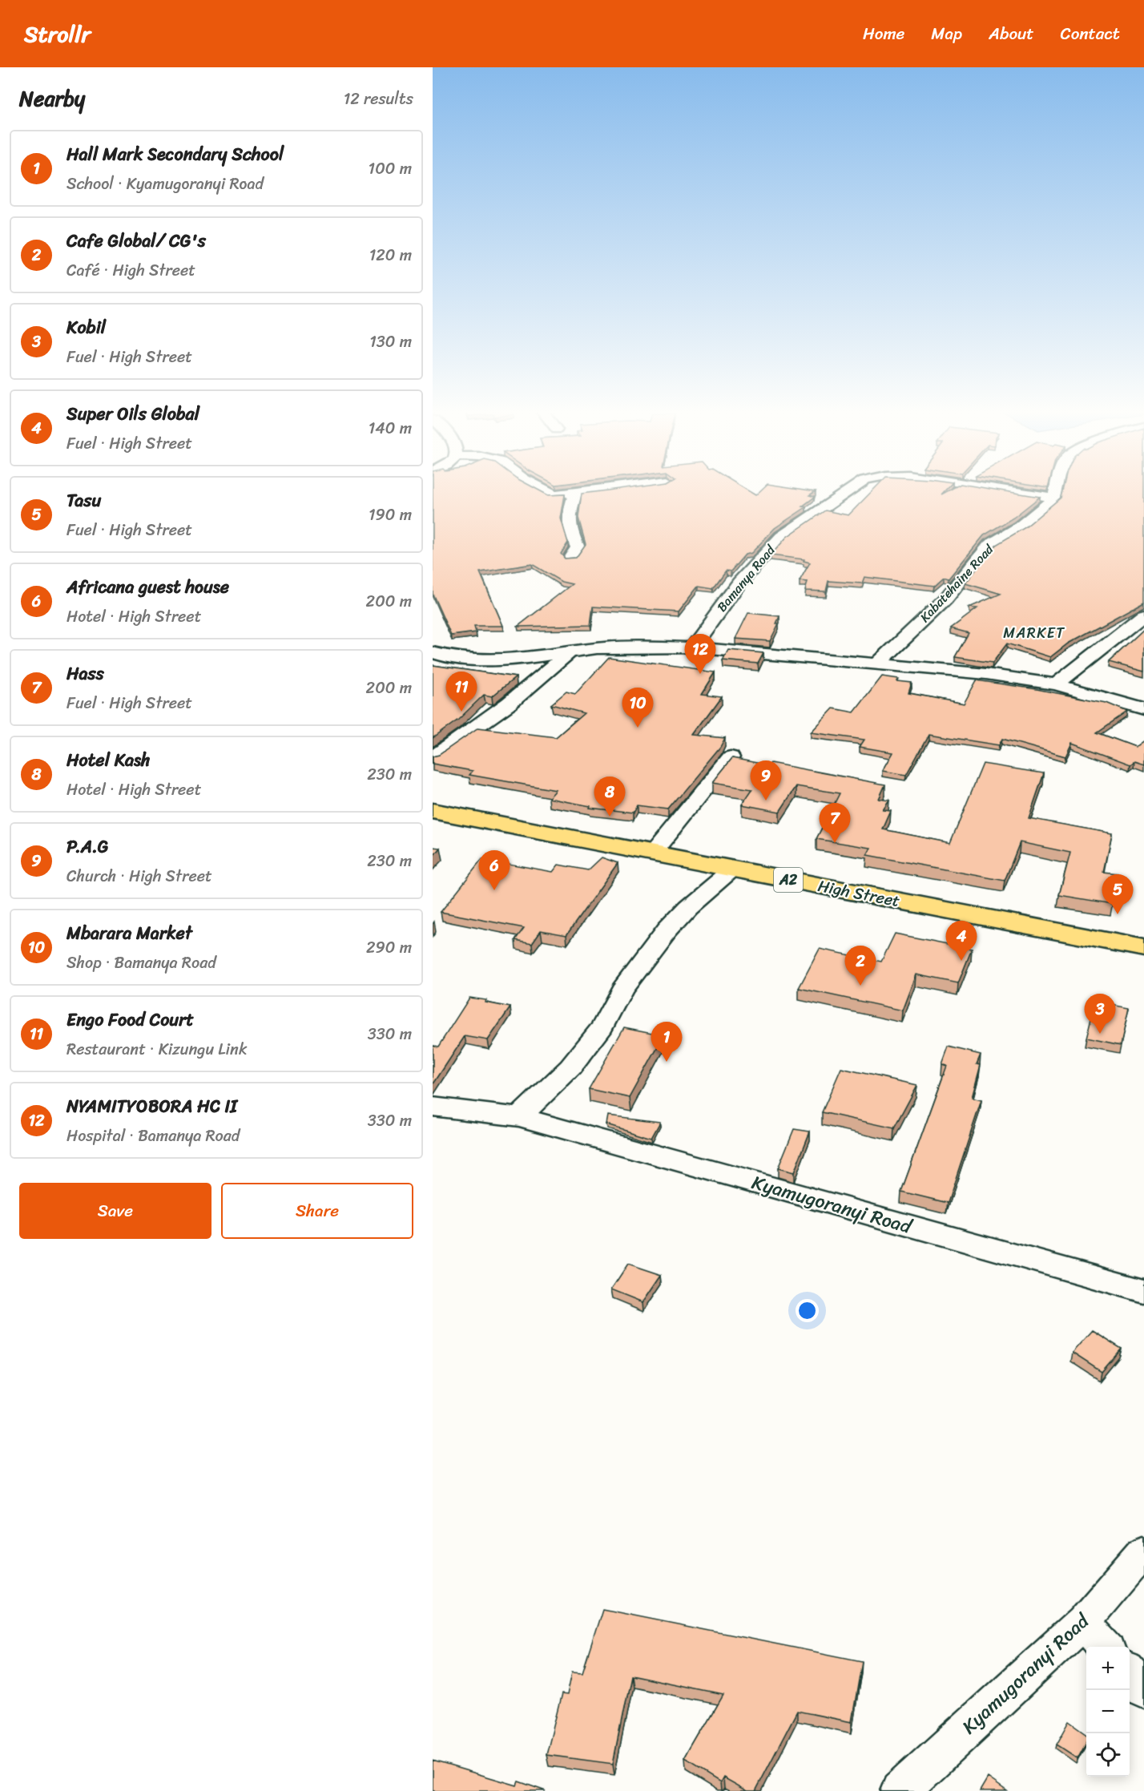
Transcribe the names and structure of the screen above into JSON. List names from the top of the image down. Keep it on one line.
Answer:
{"streets":{"main road":["A2","High Street"],"street":["Bamanya Road","Kabatehaine Road","Kyamugoranyi Road"]},"crossings":[["Bamanya Road","Kabatehaine Road"]],"districts":["MARKET"],"page":{"header":"Strollr","nav":["Home","Map","About","Contact"],"heading":["Nearby","12 results"],"list":[{"mark":"1","name":"Hall Mark Secondary School","note":"School · Kyamugoranyi Road","value":"100 m"},{"mark":"2","name":"Cafe Global/ CG's","note":"Café · High Street","value":"120 m"},{"mark":"3","name":"Kobil","note":"Fuel · High Street","value":"130 m"},{"mark":"4","name":"Super Oils Global","note":"Fuel · High Street","value":"140 m"},{"mark":"5","name":"Tasu","note":"Fuel · High Street","value":"190 m"},{"mark":"6","name":"Africana guest house","note":"Hotel · High Street","value":"200 m"},{"mark":"7","name":"Hass","note":"Fuel · High Street","value":"200 m"},{"mark":"8","name":"Hotel Kash","note":"Hotel · High Street","value":"230 m"},{"mark":"9","name":"P.A.G","note":"Church · High Street","value":"230 m"},{"mark":"10","name":"Mbarara Market","note":"Shop · Bamanya Road","value":"290 m"},{"mark":"11","name":"Engo Food Court","note":"Restaurant · Kizungu Link","value":"330 m"},{"mark":"12","name":"NYAMITYOBORA HC II","note":"Hospital · Bamanya Road","value":"330 m"}],"pins":["12","11","10","9","8","7","6","5","4","2","3","1"],"buttons":["Save","Share"],"map_buttons":["+","−"]}}
